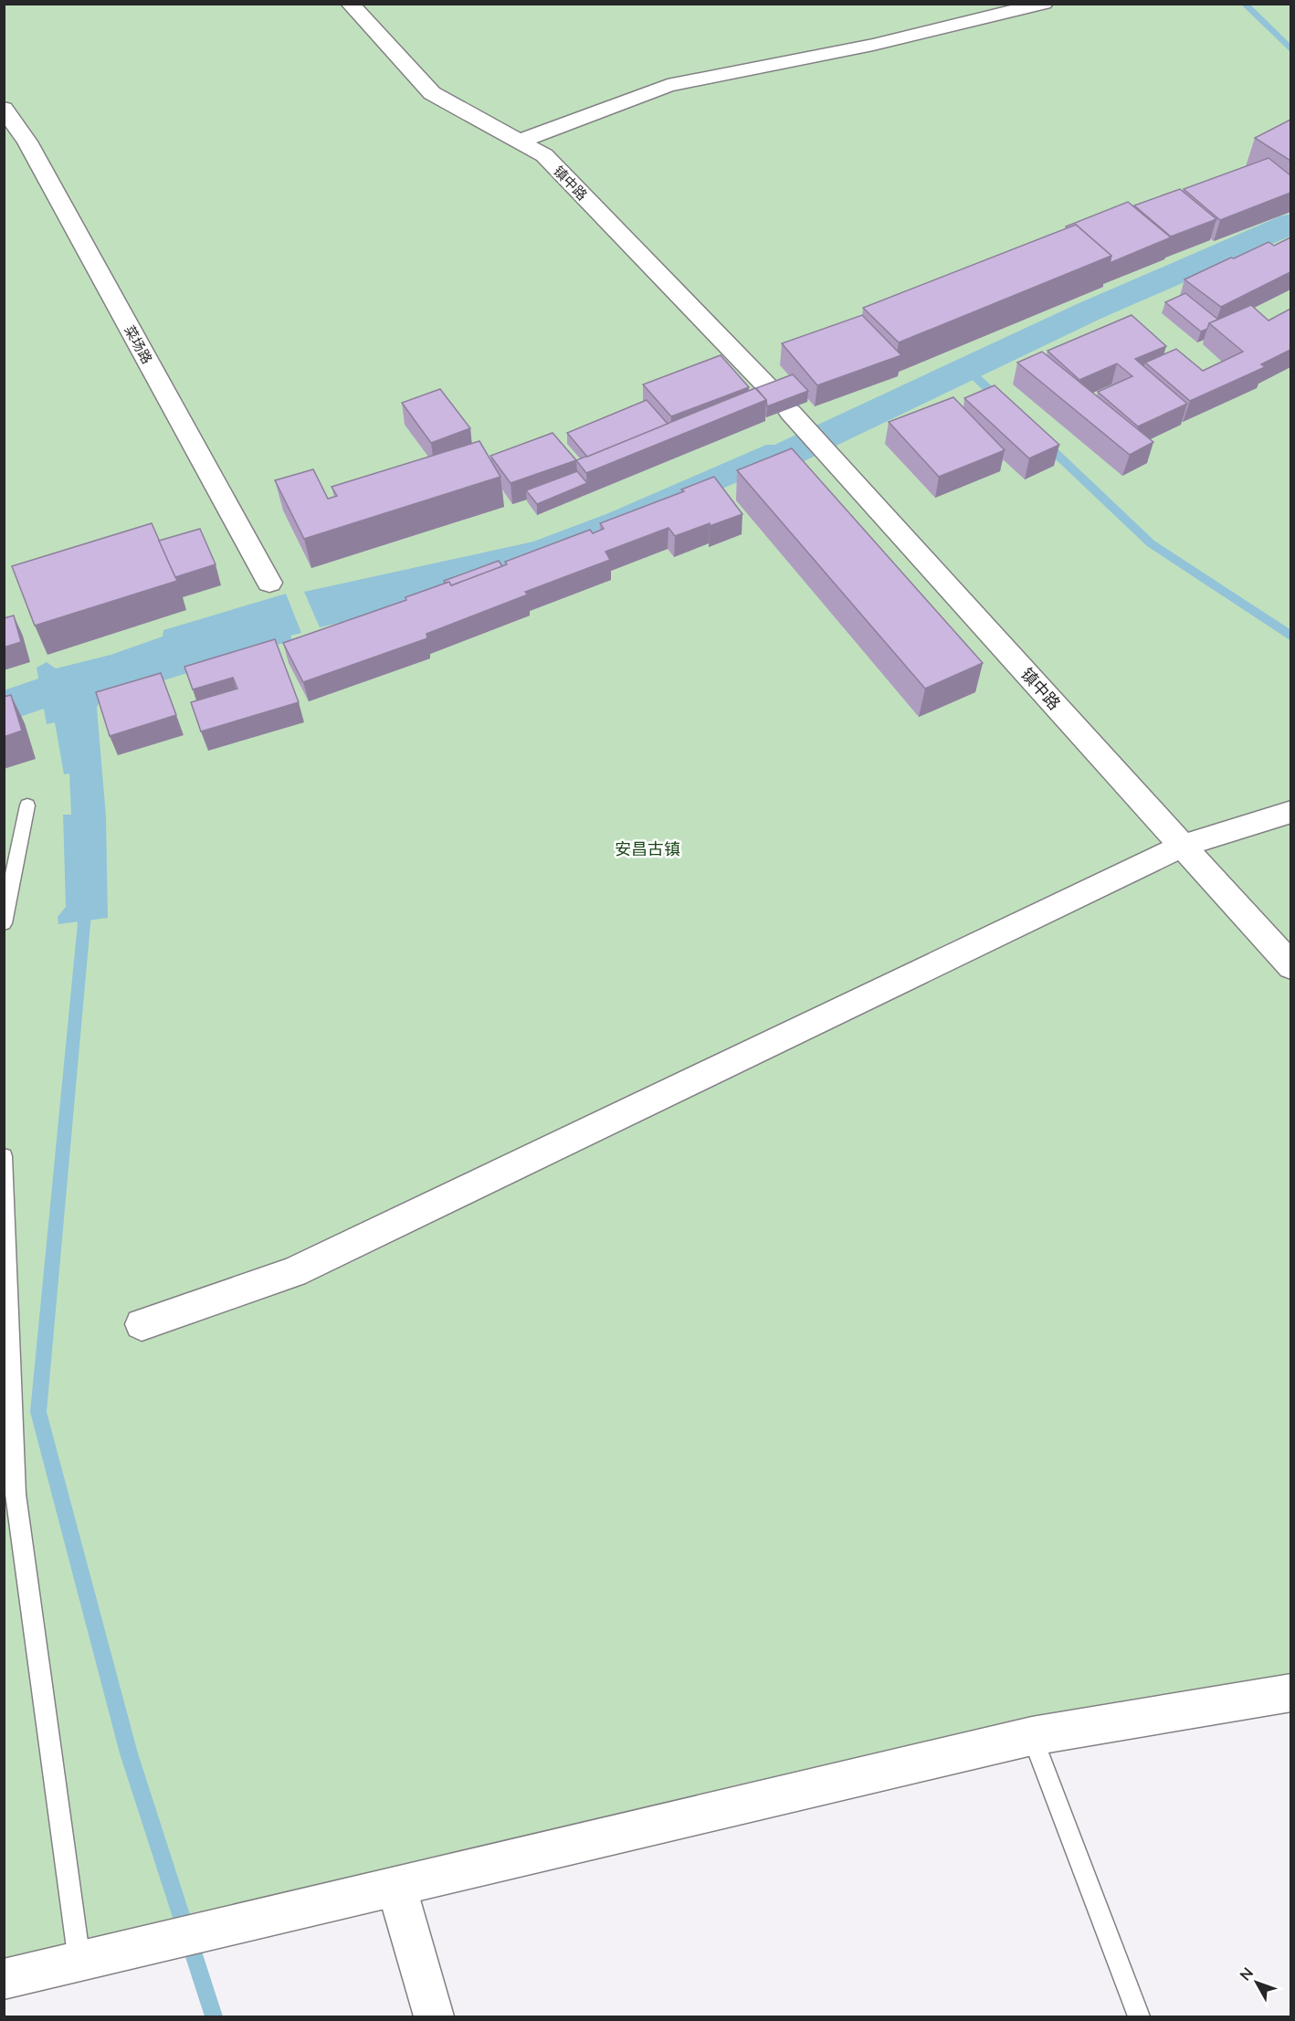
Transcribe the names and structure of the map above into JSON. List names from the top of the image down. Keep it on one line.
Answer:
{"streets":{"street":["镇中路","菜场路"]},"parks":["安昌古镇"],"north":"top left"}
